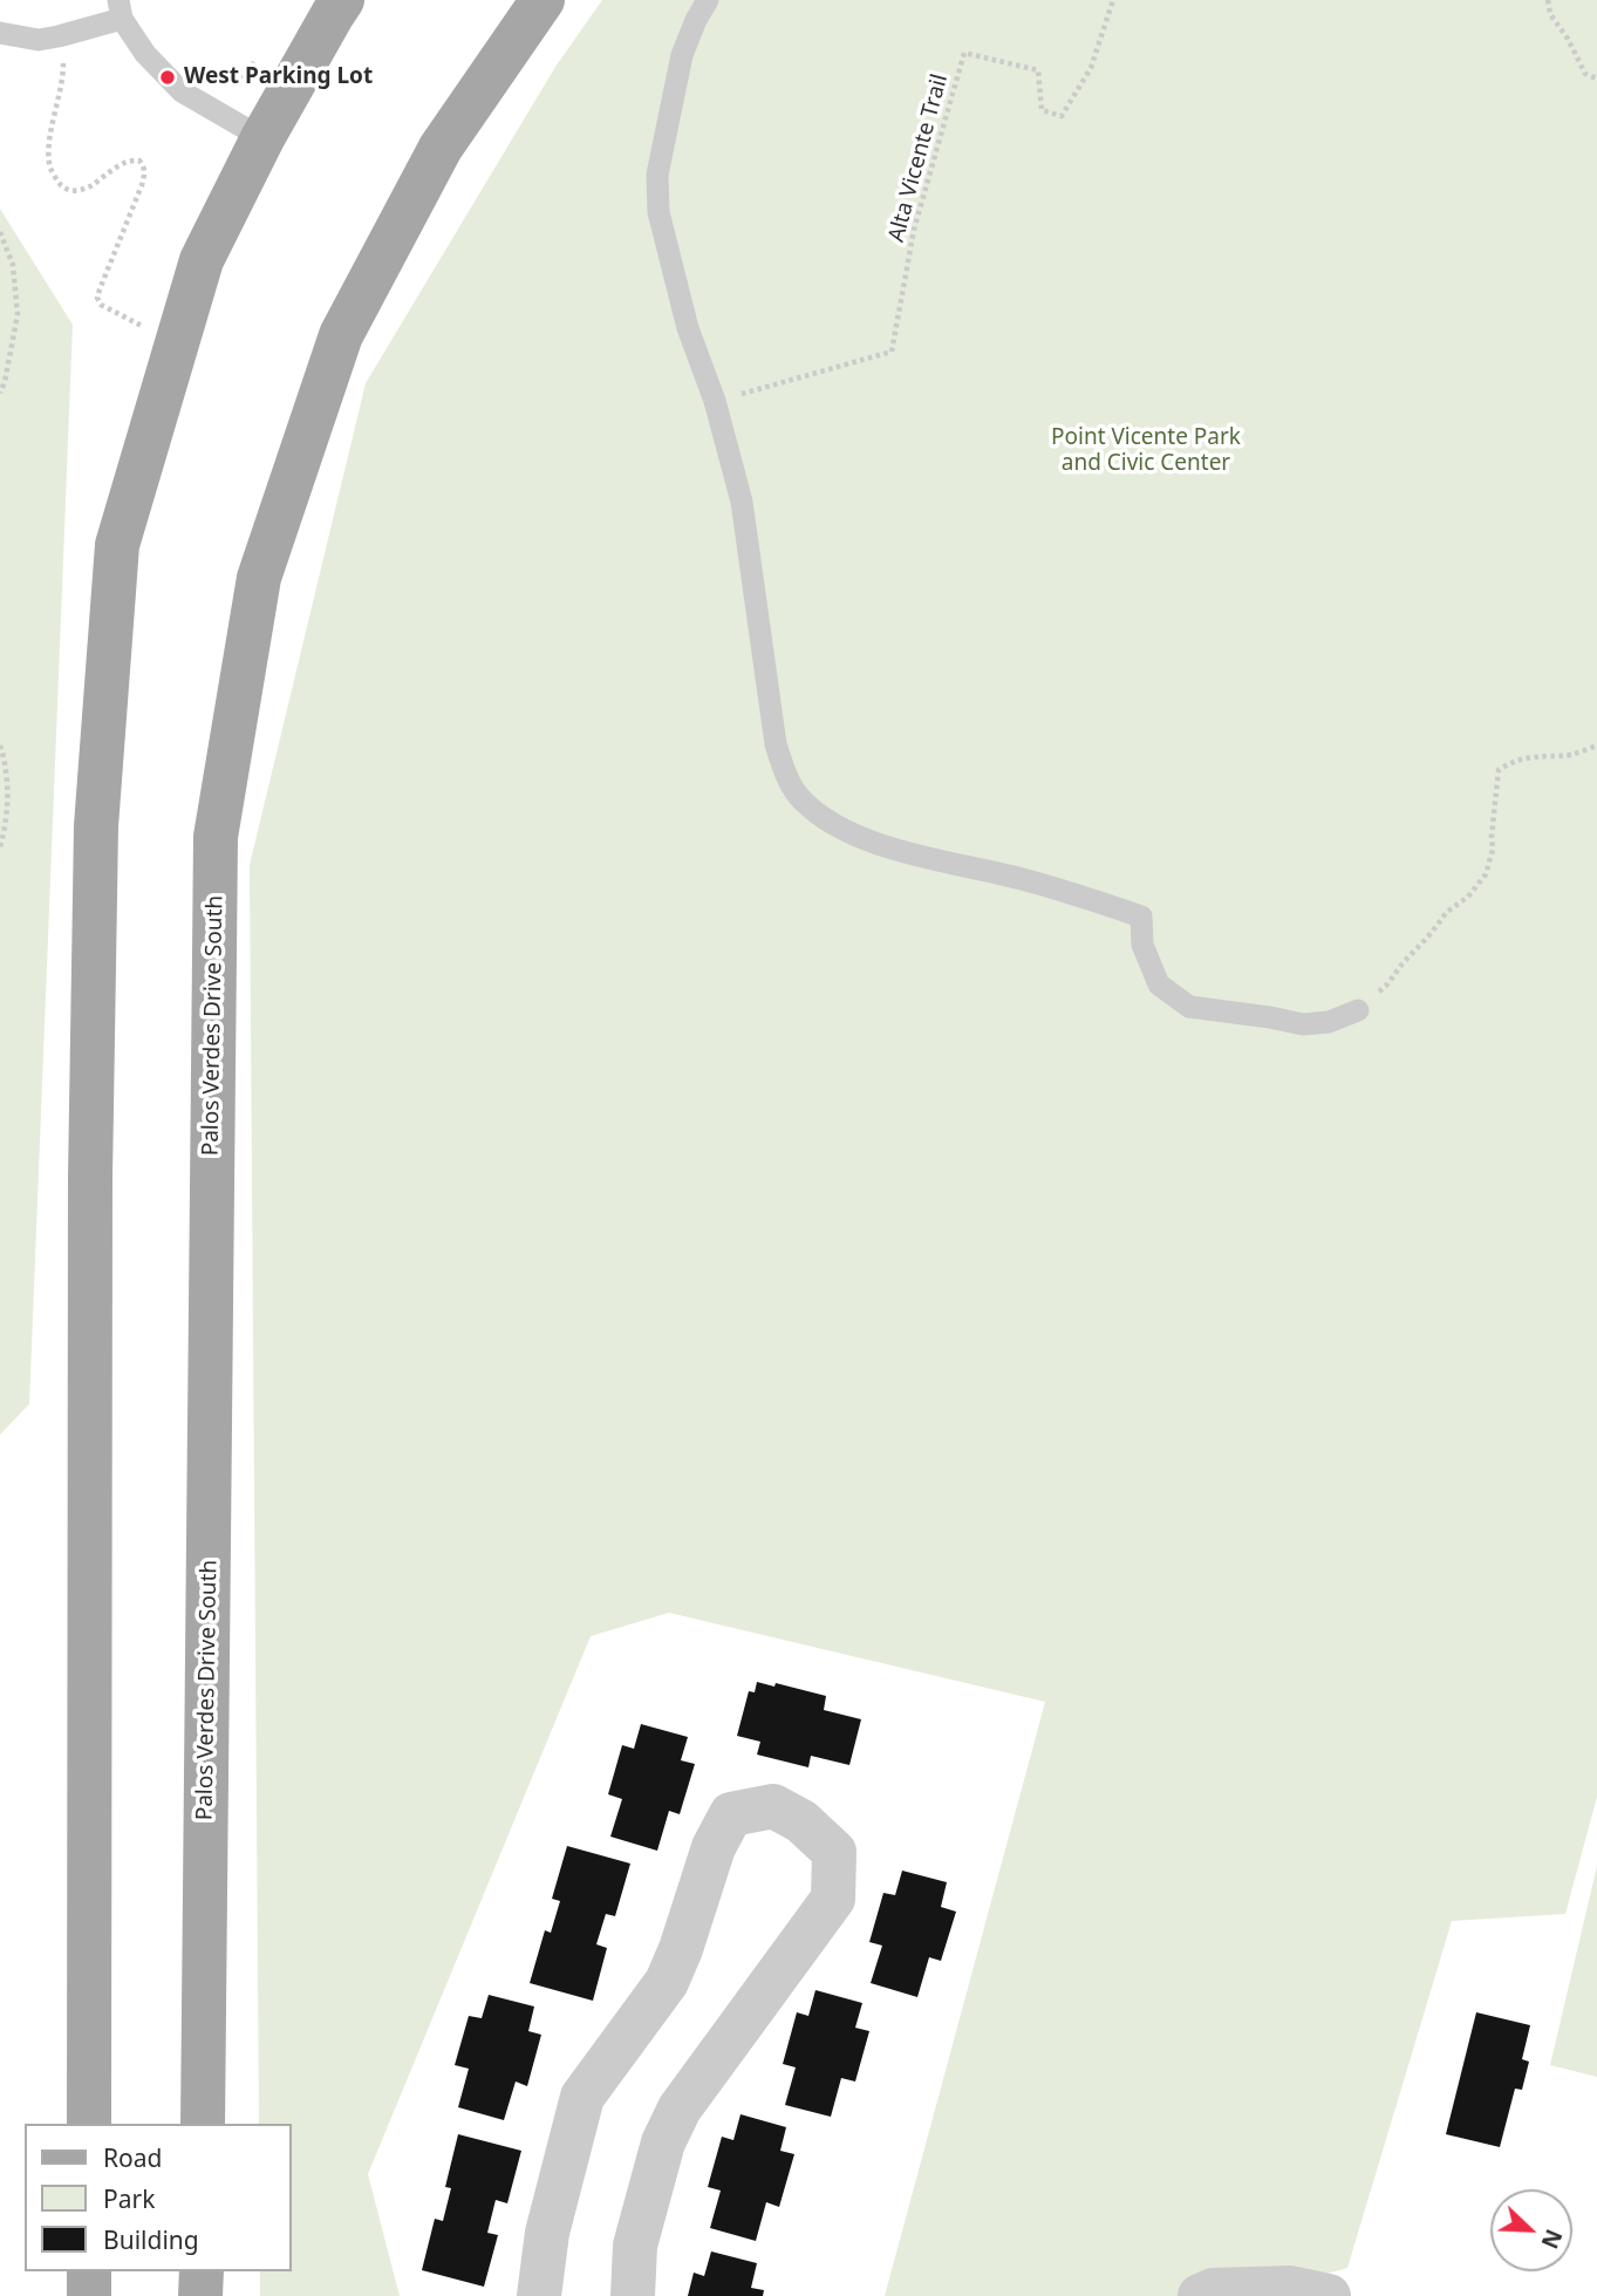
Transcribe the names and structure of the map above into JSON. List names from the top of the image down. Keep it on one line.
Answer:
{"streets":{"main road":["Palos Verdes Drive South"],"path":["Alta Vicente Trail"]},"parks":["Point Vicente Park and Civic Center"],"places":["West Parking Lot"],"legend":["Road","Park","Building"],"north":"bottom right"}
